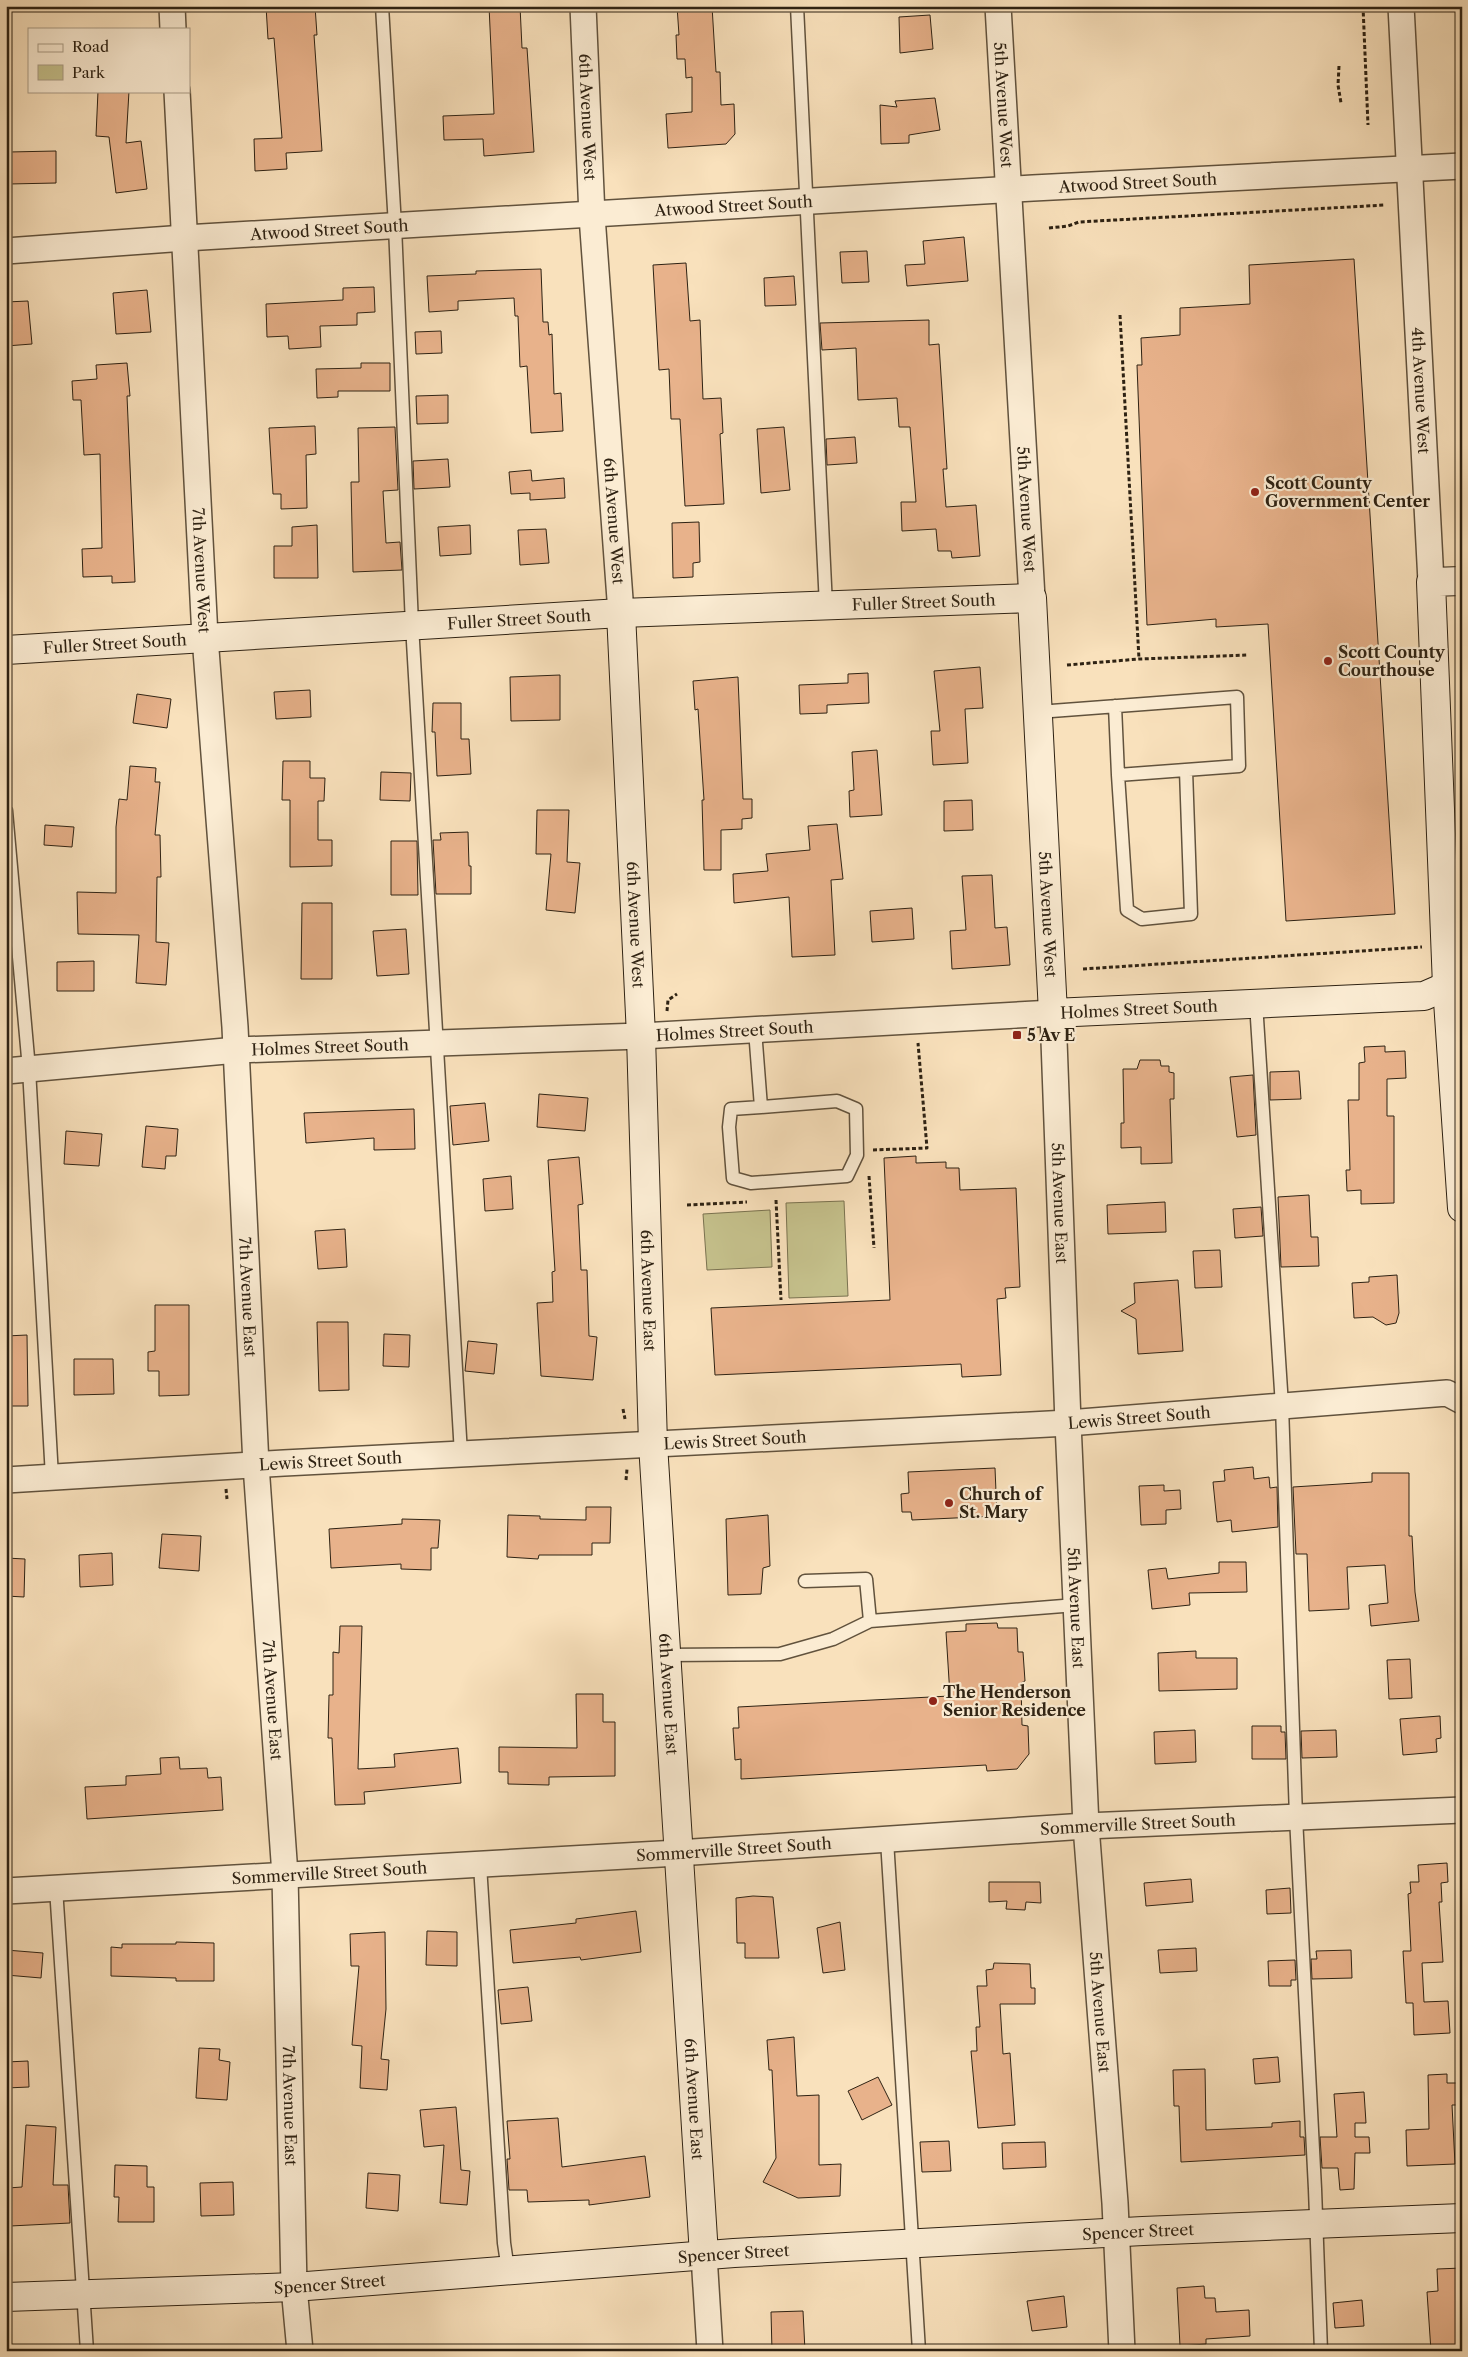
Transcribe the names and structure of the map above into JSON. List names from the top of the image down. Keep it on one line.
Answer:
{"streets":{"street":["5th Avenue West","6th Avenue West","Atwood Street South","4th Avenue West","7th Avenue West","Fuller Street South","Holmes Street South","5th Avenue East","6th Avenue East","7th Avenue East","Lewis Street South","Sommerville Street South","Spencer Street"]},"crossings":[["5th Avenue West","Atwood Street South"],["5th Avenue West","Fuller Street South"],["5th Avenue West","Holmes Street South"],["5th Avenue West","5th Avenue East"],["6th Avenue West","Atwood Street South"],["6th Avenue West","Fuller Street South"],["6th Avenue West","Holmes Street South"],["6th Avenue West","6th Avenue East"],["Atwood Street South","4th Avenue West"],["Atwood Street South","7th Avenue West"],["4th Avenue West","Holmes Street South"],["7th Avenue West","Fuller Street South"],["7th Avenue West","Holmes Street South"],["7th Avenue West","7th Avenue East"],["Holmes Street South","5th Avenue East"],["Holmes Street South","6th Avenue East"],["Holmes Street South","7th Avenue East"],["5th Avenue East","Lewis Street South"],["5th Avenue East","Sommerville Street South"],["5th Avenue East","Spencer Street"],["6th Avenue East","Lewis Street South"],["6th Avenue East","Sommerville Street South"],["6th Avenue East","Spencer Street"],["7th Avenue East","Lewis Street South"],["7th Avenue East","Sommerville Street South"],["7th Avenue East","Spencer Street"]],"places":{"other":["Scott County Government Center","Scott County Courthouse","Church of St. Mary","The Henderson Senior Residence"],"transit":["5 Av E"]},"legend":["Road","Park"]}
